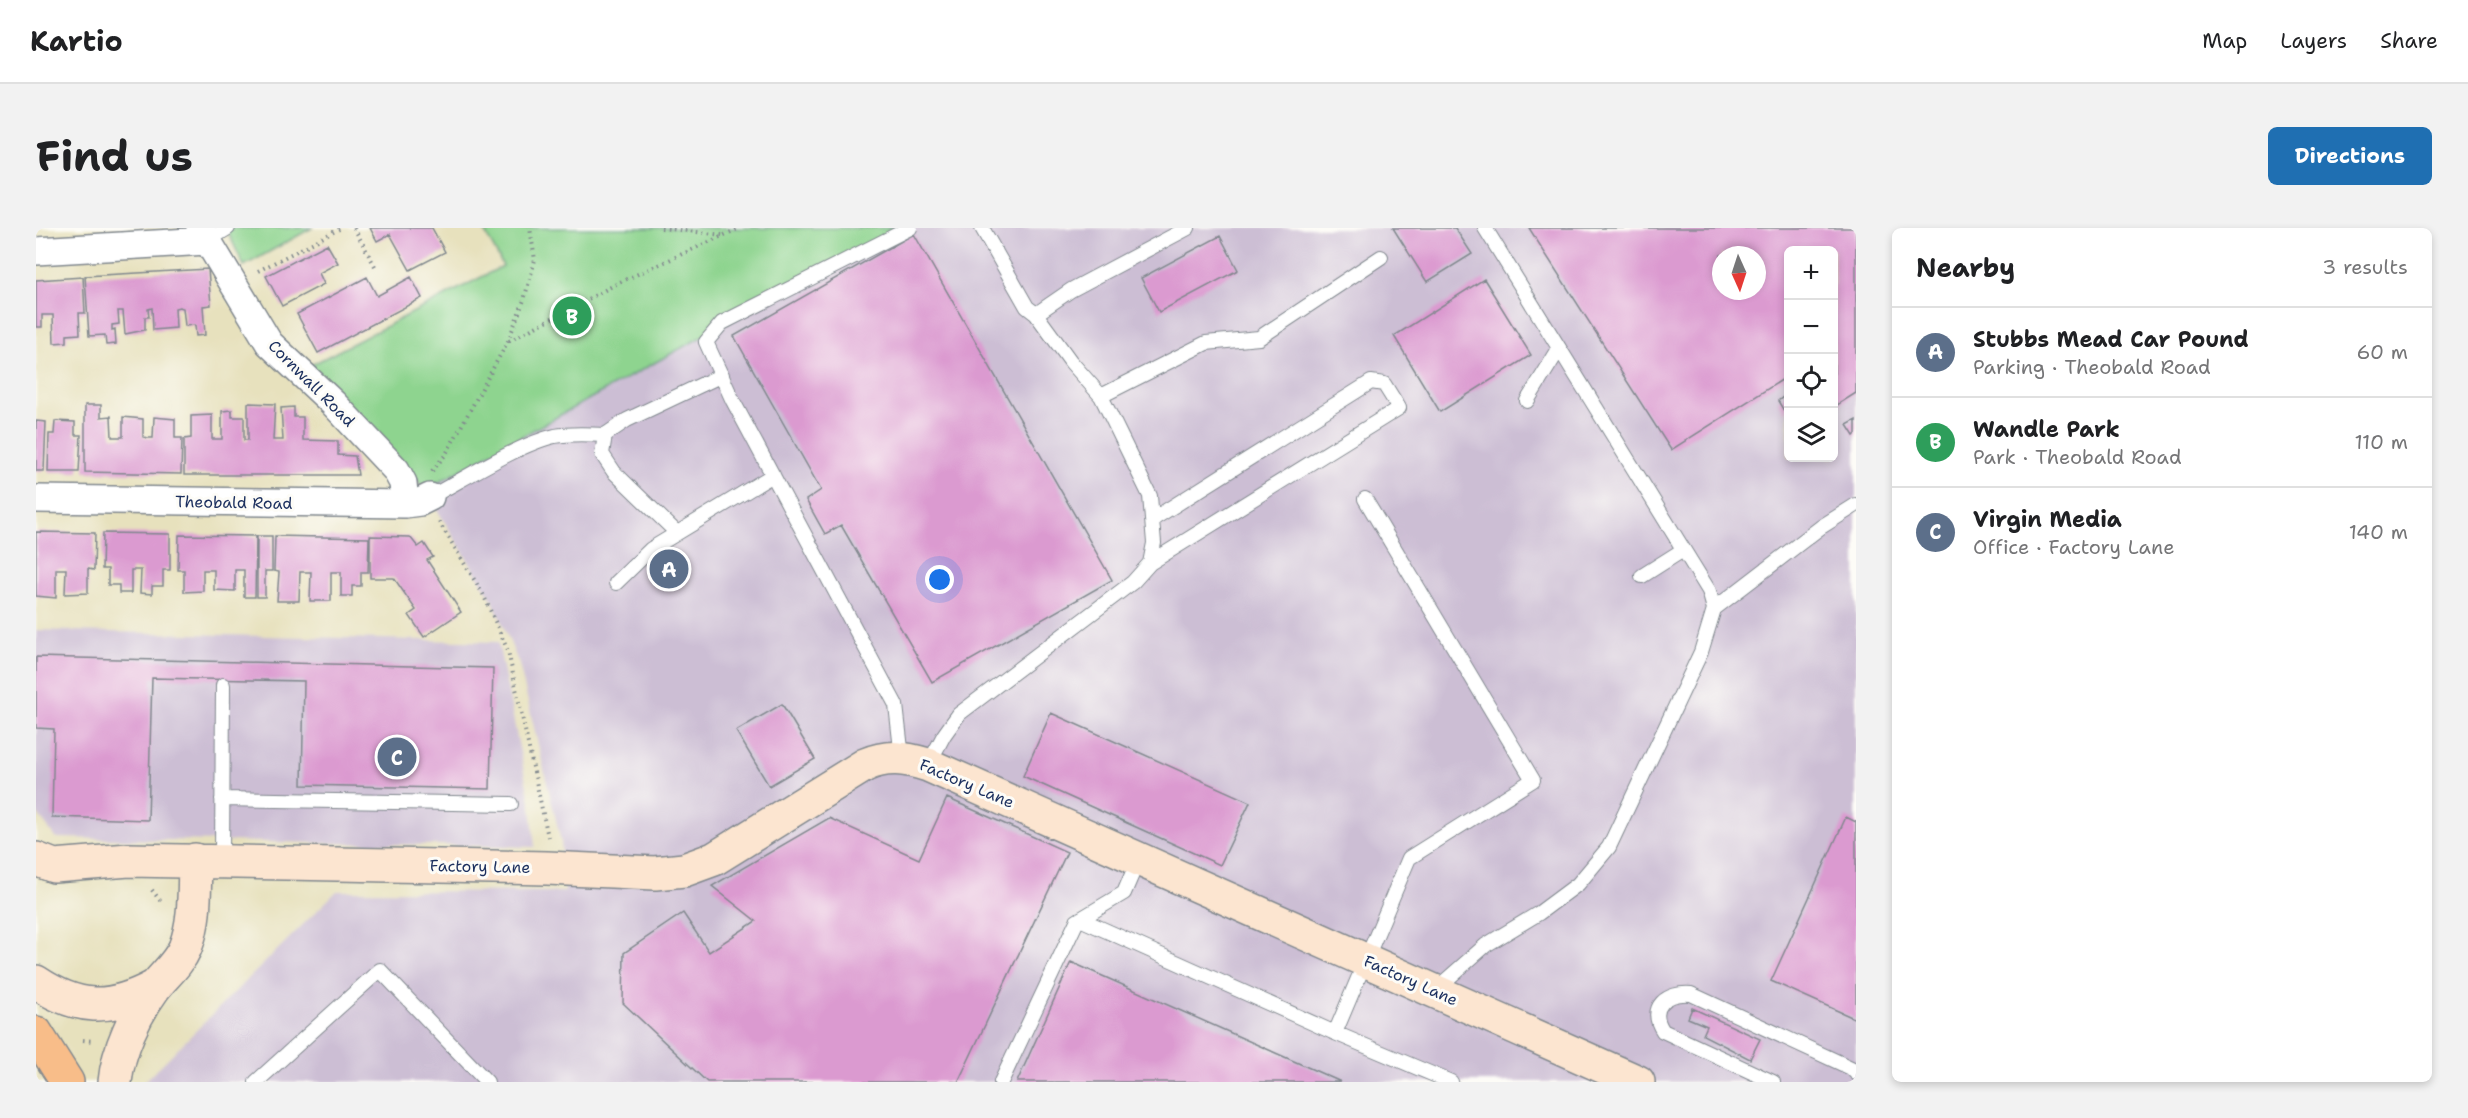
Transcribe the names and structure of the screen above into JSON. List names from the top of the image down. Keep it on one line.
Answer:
{"streets":{"street":["Cornwall Road","Theobald Road","Factory Lane"]},"crossings":[["Cornwall Road","Theobald Road"]],"north":"bottom","page":{"header":"Kartio","nav":["Map","Layers","Share"],"buttons":"Directions","title":"Find us","heading":["Nearby","3 results"],"map_buttons":["+","−"],"pins":["B","A","C"],"list":[{"mark":"A","name":"Stubbs Mead Car Pound","note":"Parking · Theobald Road","value":"60 m"},{"mark":"B","name":"Wandle Park","note":"Park · Theobald Road","value":"110 m"},{"mark":"C","name":"Virgin Media","note":"Office · Factory Lane","value":"140 m"}]}}
